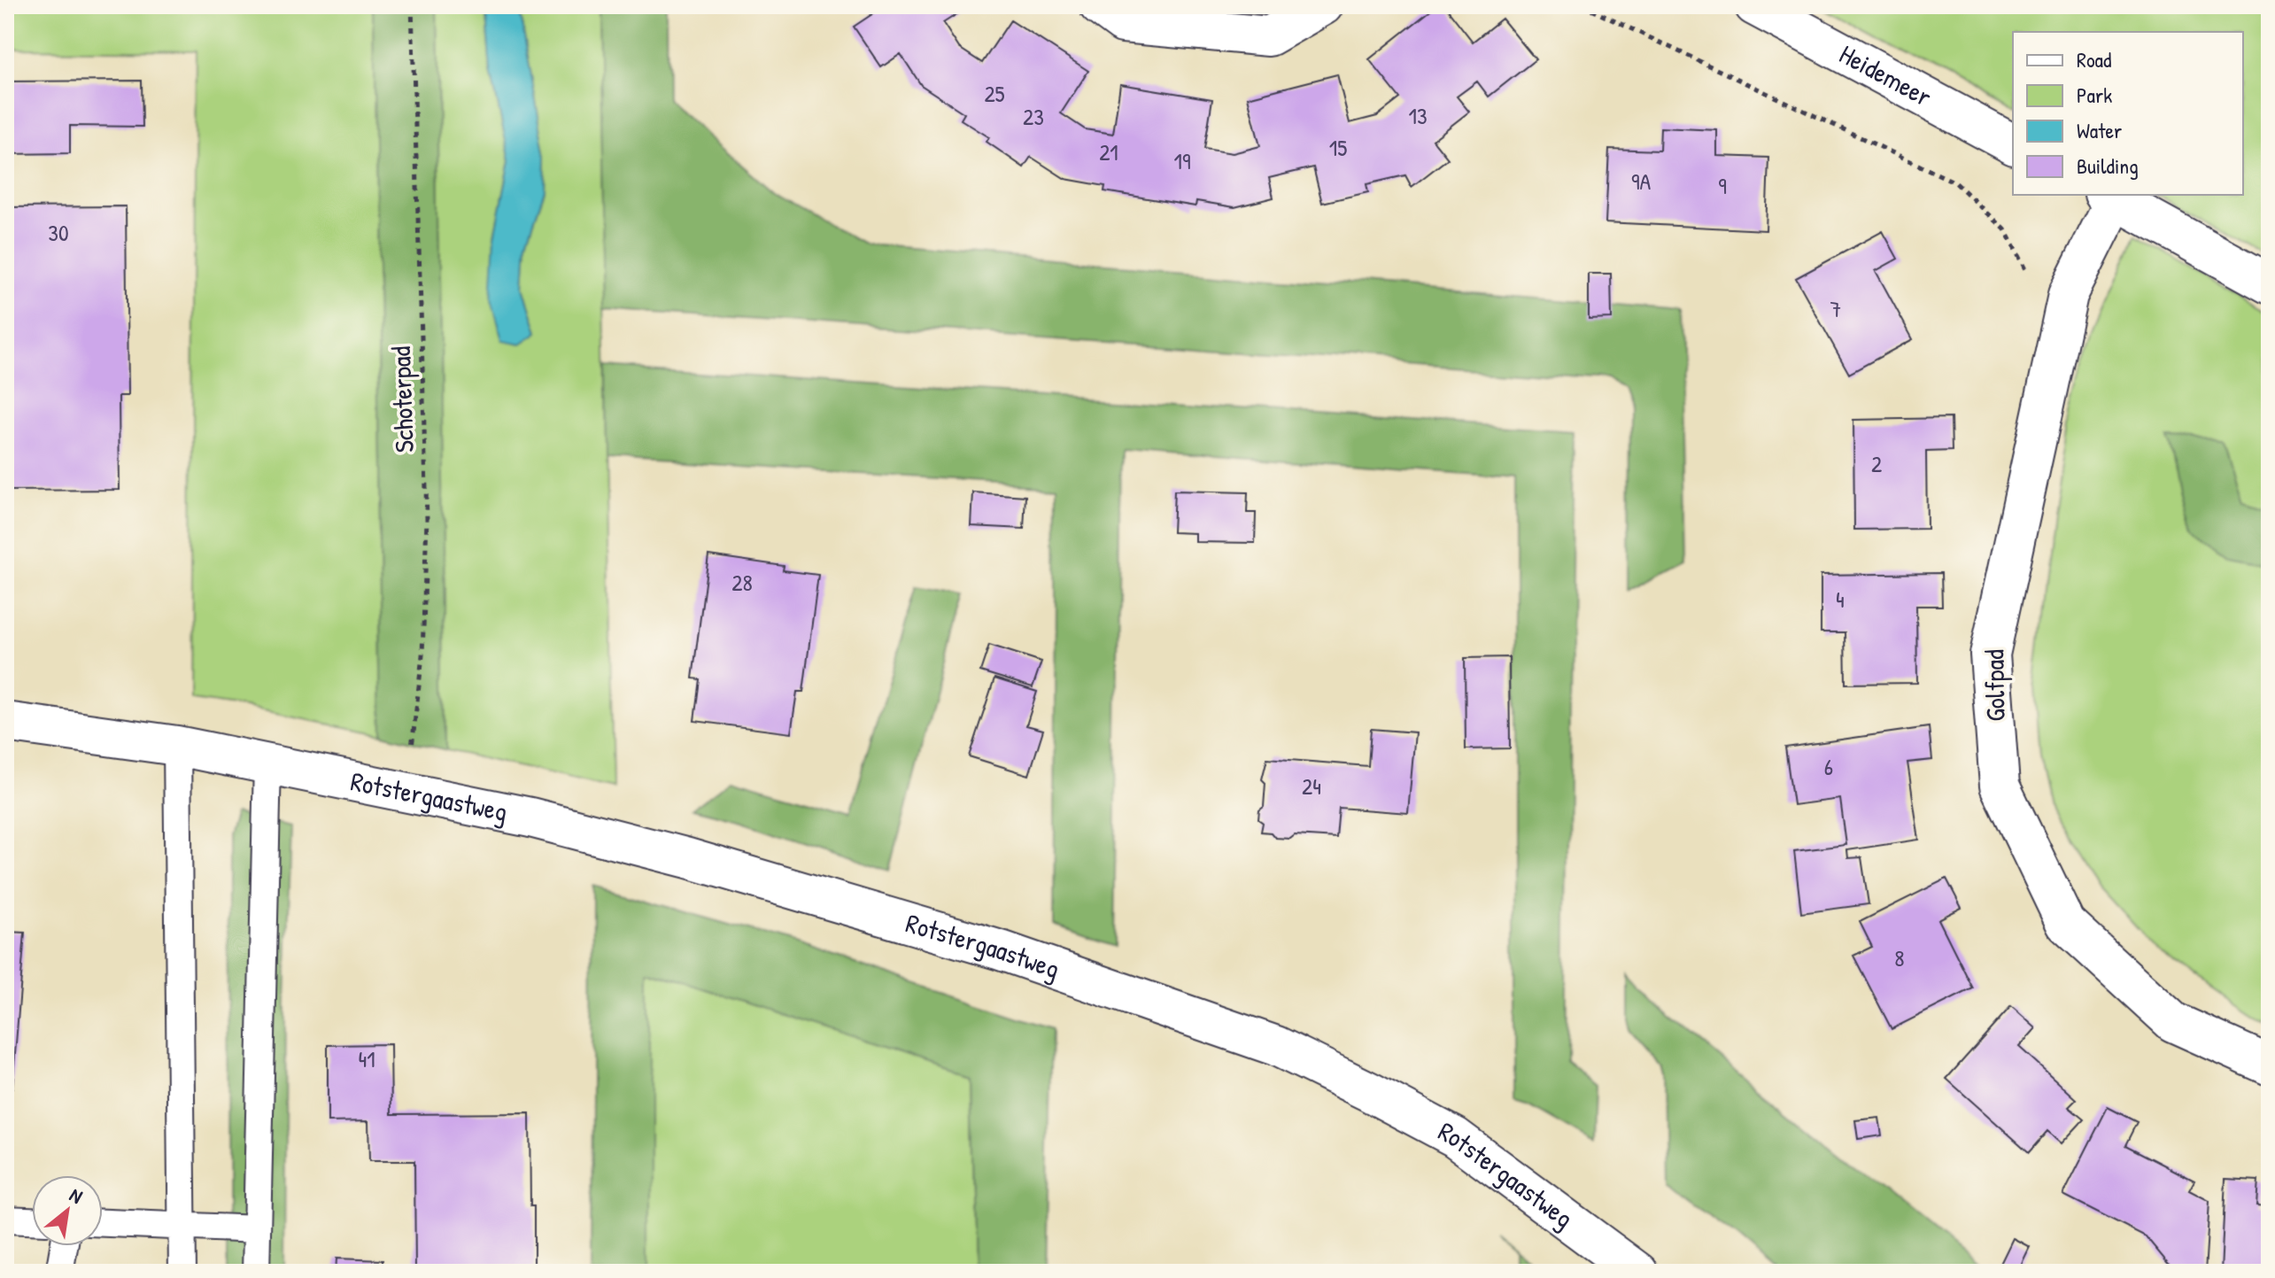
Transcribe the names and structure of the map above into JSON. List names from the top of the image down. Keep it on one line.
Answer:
{"streets":{"street":["Heidemeer","Golfpad","Rotstergaastweg"],"path":["Schoterpad"]},"crossings":[["Schoterpad","Rotstergaastweg"]],"house_numbers":["25","13","23","15","21","19","9A","9","30","7","2","28","4","6","24","8","41"],"legend":["Road","Park","Water","Building"],"north":"top right"}
